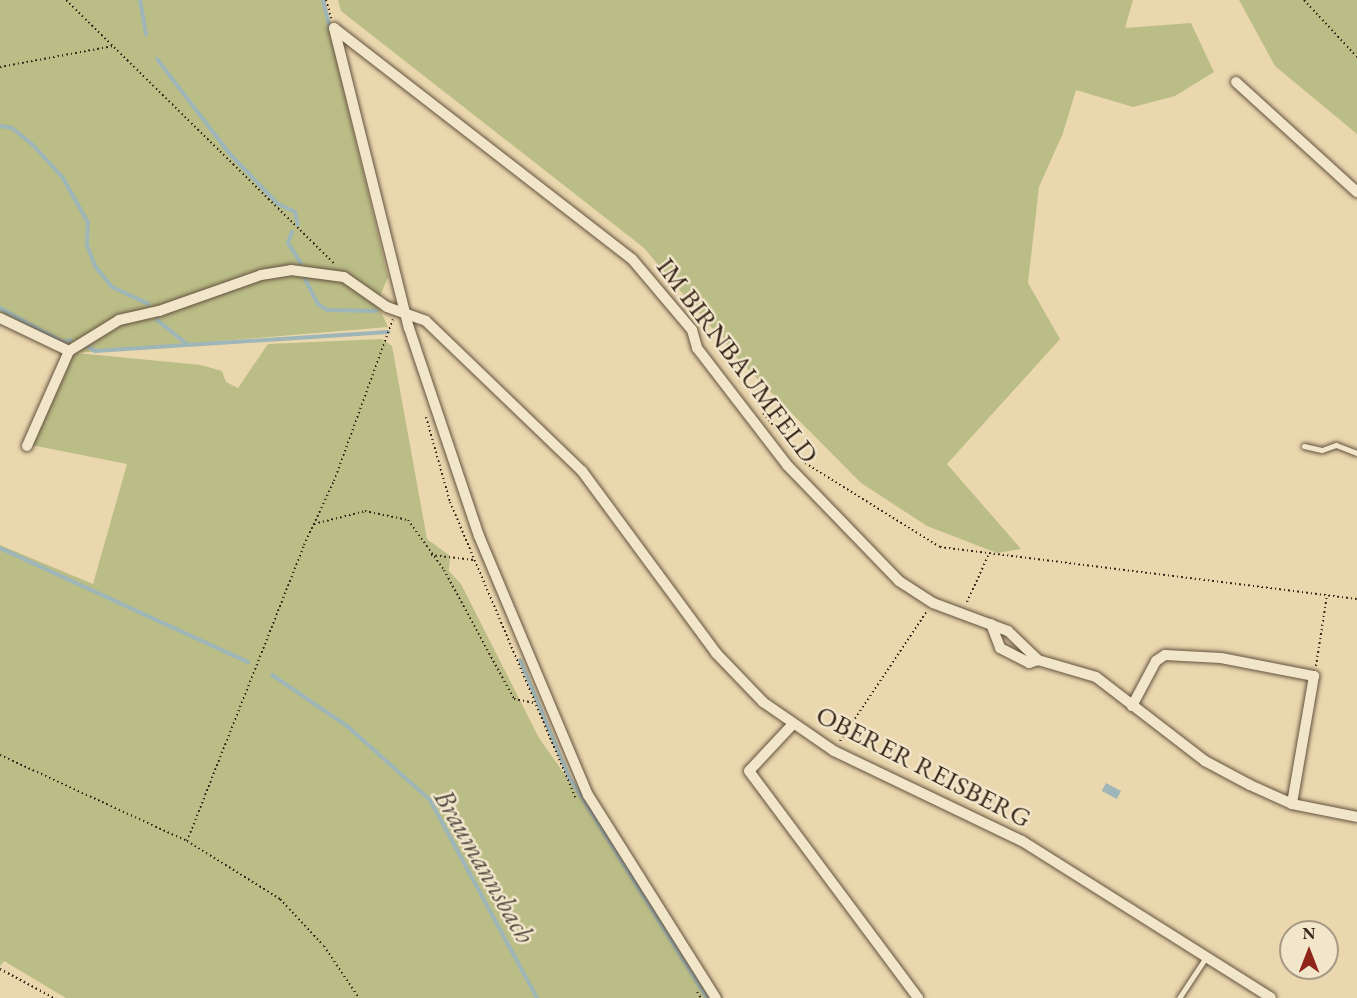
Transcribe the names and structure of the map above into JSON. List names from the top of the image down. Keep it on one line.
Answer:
{"streets":{"street":["IM BIRNBAUMFELD","OBERER REISBERG"]},"water":["Braumannsbach"],"north":"top"}
